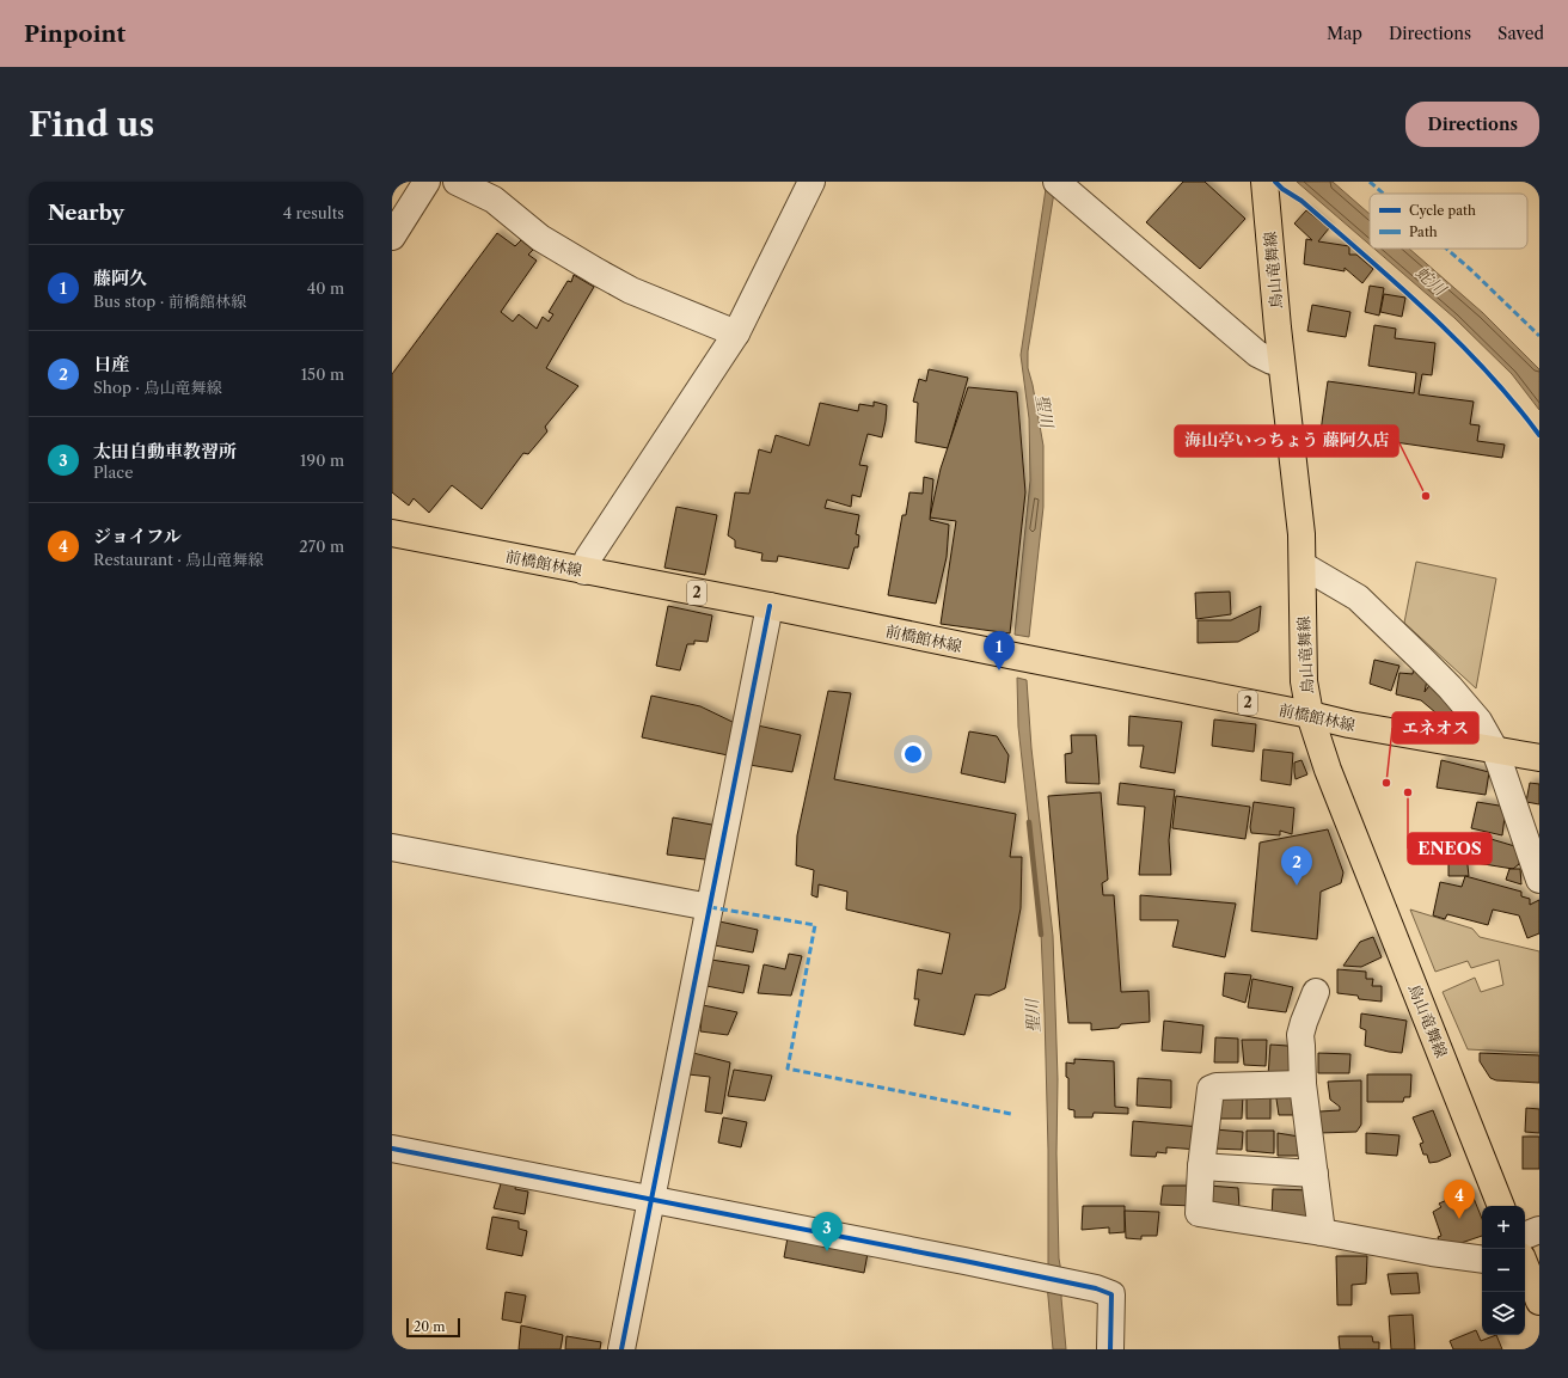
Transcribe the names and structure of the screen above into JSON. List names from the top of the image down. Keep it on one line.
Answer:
{"streets":{"main road":["鳥山竜舞線","前橋館林線","2"]},"crossings":[["鳥山竜舞線","前橋館林線"]],"water":["蛇川","聖川"],"places":["海山亭いっちょう 藤阿久店","エネオス","ENEOS"],"legend":["Cycle path","Path"],"scale_bar":"20 m","page":{"header":"Pinpoint","nav":["Map","Directions","Saved"],"buttons":"Directions","title":"Find us","heading":["Nearby","4 results"],"list":[{"mark":"1","name":"藤阿久","note":"Bus stop · 前橋館林線","value":"40 m"},{"mark":"2","name":"日産","note":"Shop · 鳥山竜舞線","value":"150 m"},{"mark":"3","name":"太田自動車教習所","note":"Place","value":"190 m"},{"mark":"4","name":"ジョイフル","note":"Restaurant · 鳥山竜舞線","value":"270 m"}],"pins":["1","2","4","3"],"map_buttons":["+","−"],"scale":"20 m"}}
